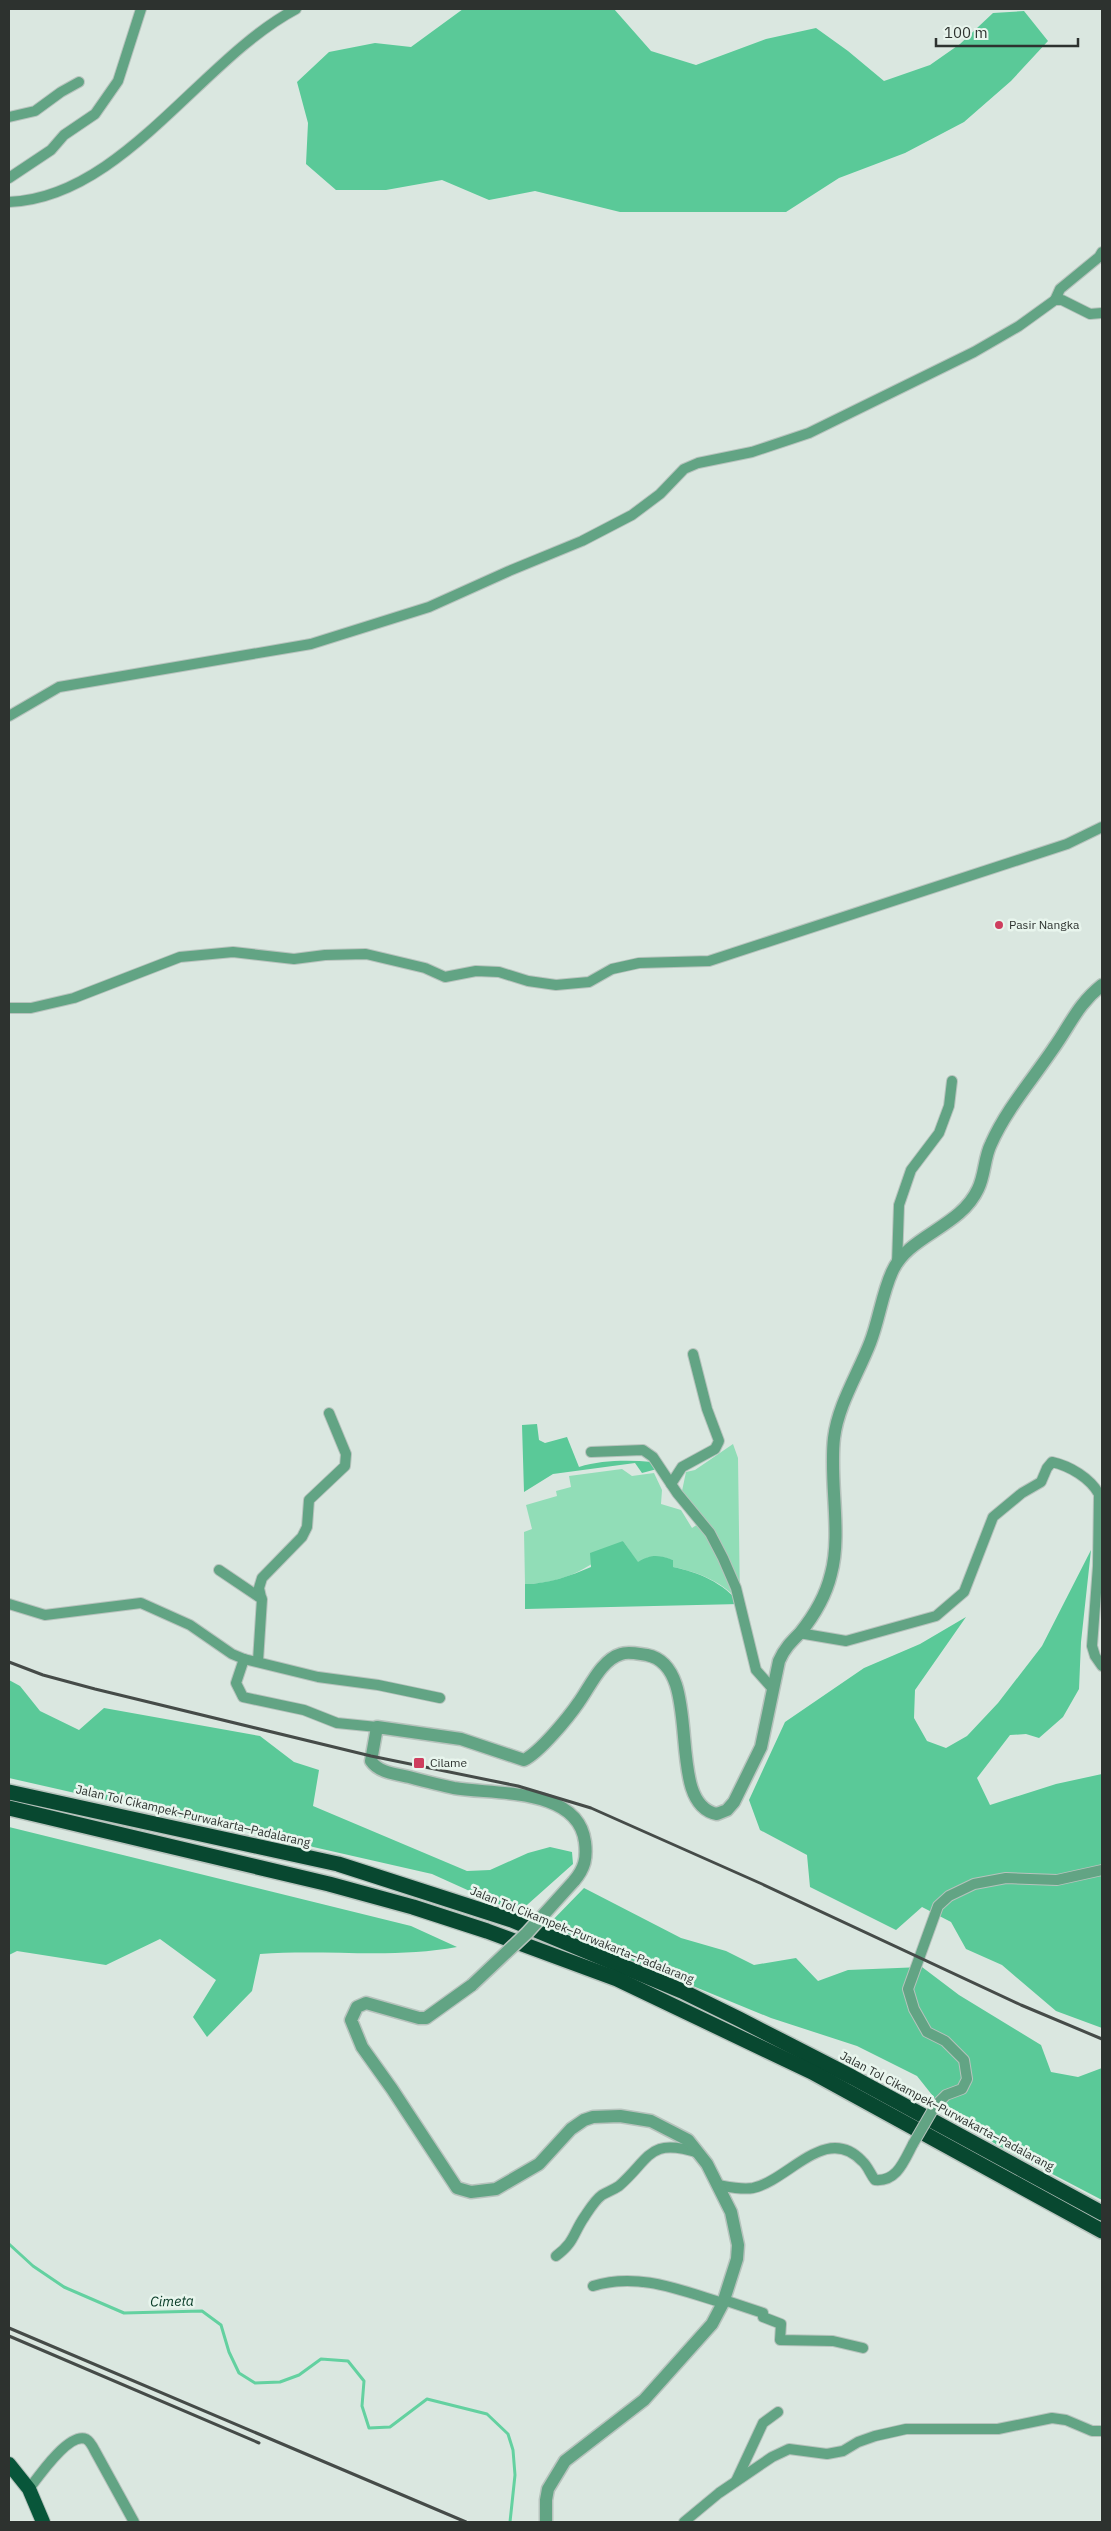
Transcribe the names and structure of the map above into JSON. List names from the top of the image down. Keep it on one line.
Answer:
{"streets":{"highway":["Jalan Tol Cikampek–Purwakarta–Padalarang"]},"water":["Cimeta"],"places":{"other":["Pasir Nangka"],"transit":["Cilame"]},"scale_bar":"100 m"}
